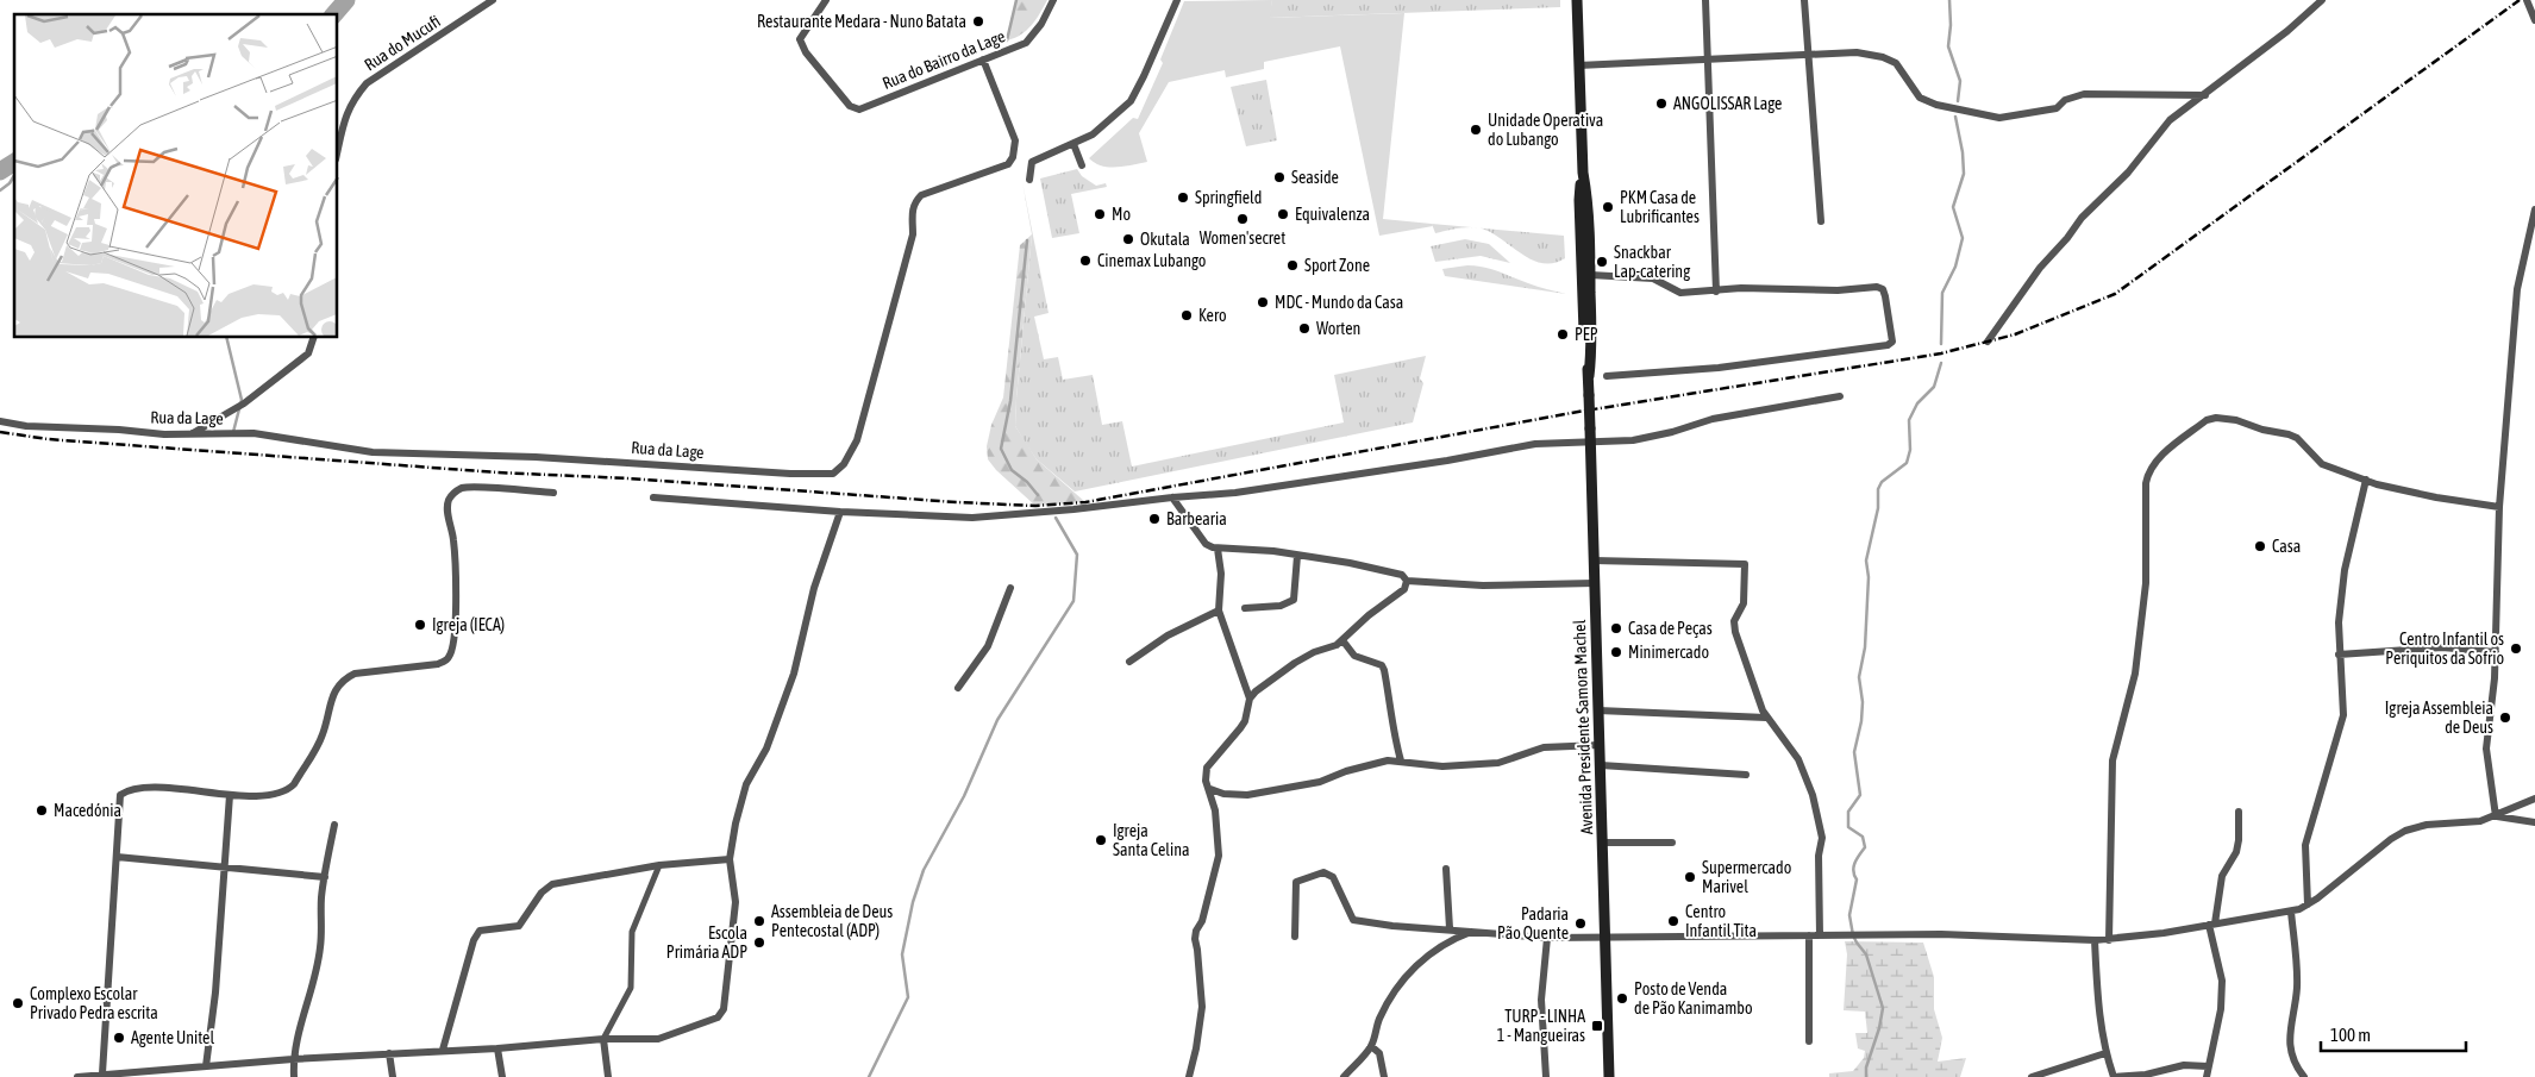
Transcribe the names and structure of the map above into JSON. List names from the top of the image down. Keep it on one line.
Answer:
{"streets":{"main road":["Avenida Presidente Samora Machel"],"street":["Rua do Mucufi","Rua do Bairro da Lage","Rua da Lage"]},"crossings":[["Rua do Bairro da Lage","Rua da Lage"]],"places":{"other":["Restaurante Medara - Nuno Batata","ANGOLISSAR Lage","Unidade Operativa do Lubango","Seaside","Springfield","PKM Casa de Lubrificantes","Mo","Equivalenza","Women'secret","Okutala","Cinemax Lubango","Snackbar Lap-catering","Sport Zone","MDC - Mundo da Casa","Kero","Worten","PEP","Barbearia","Casa","Igreja (IECA)","Casa de Peças","Centro Infantil os Periquitos da Sofrio","Minimercado","Igreja Assembleia de Deus","Macedónia","Igreja Santa Celina","Supermercado Marivel","Assembleia de Deus Pentecostal (ADP)","Centro Infantil Tita","Padaria Pão Quente","Escola Primária ADP","Posto de Venda de Pão Kanimambo","Complexo Escolar Privado Pedra escrita","Agente Unitel"],"transit":["TURP - LINHA 1 - Mangueiras"]},"scale_bar":"100 m"}
